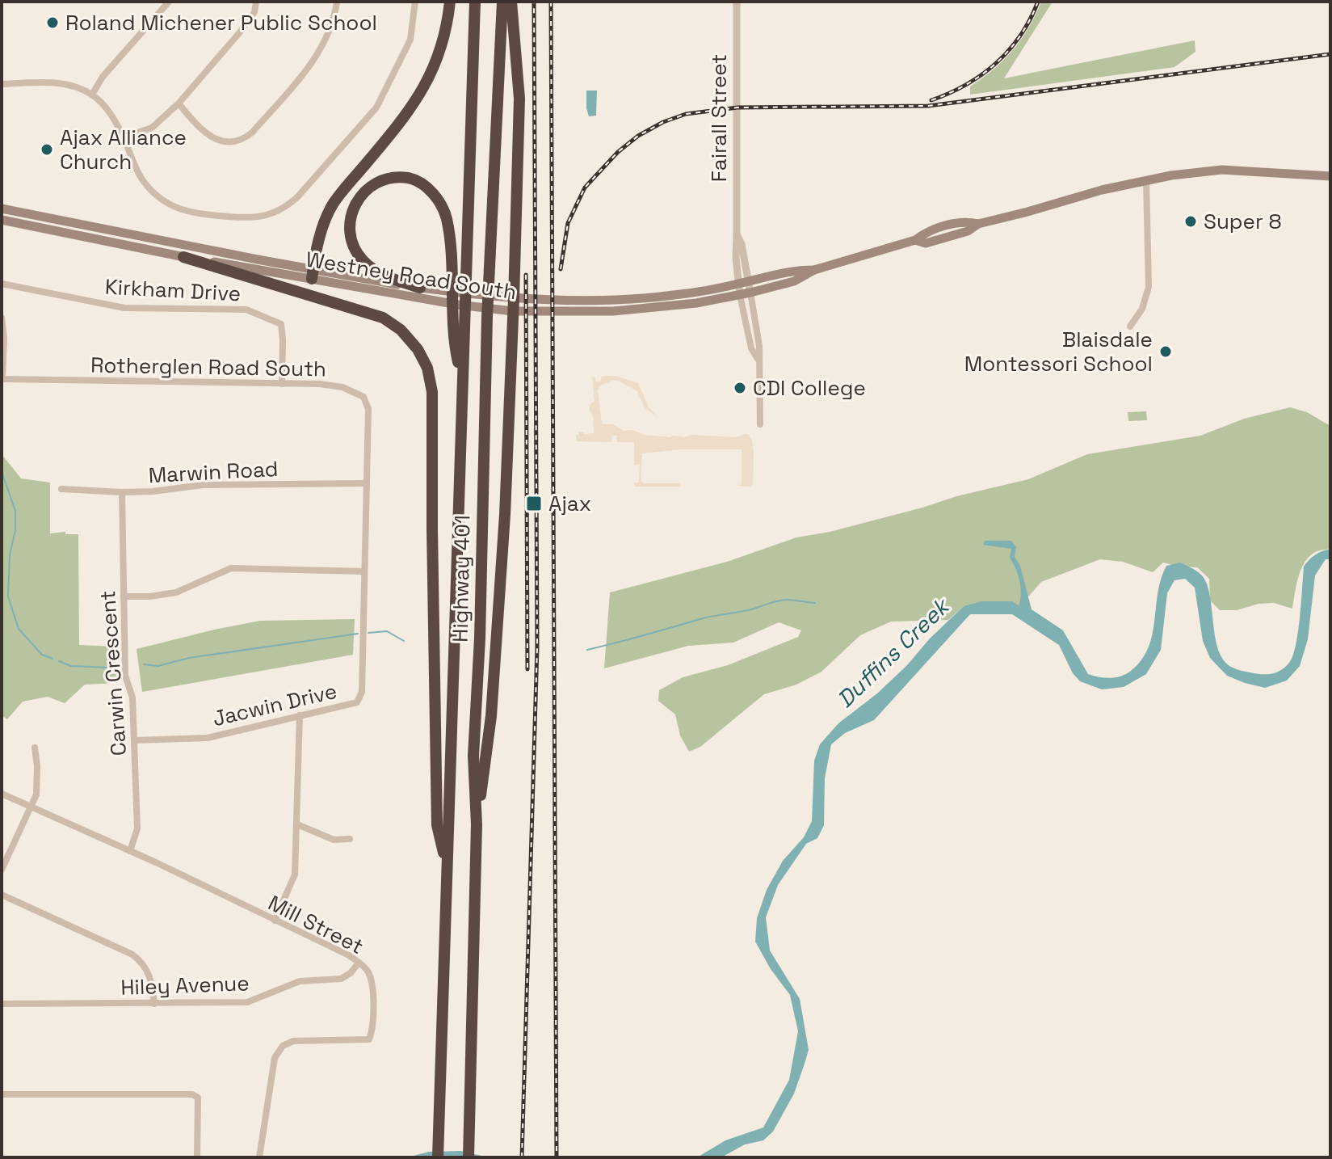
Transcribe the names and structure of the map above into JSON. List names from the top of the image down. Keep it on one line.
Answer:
{"streets":{"highway":["Highway 401"],"main road":["Westney Road South"],"street":["Fairall Street","Kirkham Drive","Rotherglen Road South","Marwin Road","Carwin Crescent","Jacwin Drive","Mill Street","Hiley Avenue"]},"crossings":[["Fairall Street","Westney Road South"],["Kirkham Drive","Rotherglen Road South"],["Rotherglen Road South","Marwin Road"],["Rotherglen Road South","Jacwin Drive"],["Marwin Road","Carwin Crescent"],["Marwin Road","Jacwin Drive"],["Carwin Crescent","Jacwin Drive"],["Carwin Crescent","Mill Street"],["Mill Street","Hiley Avenue"]],"water":["Duffins Creek"],"places":{"other":["Roland Michener Public School","Ajax Alliance Church","Super 8","Blaisdale Montessori School","CDI College"],"transit":["Ajax"]}}
